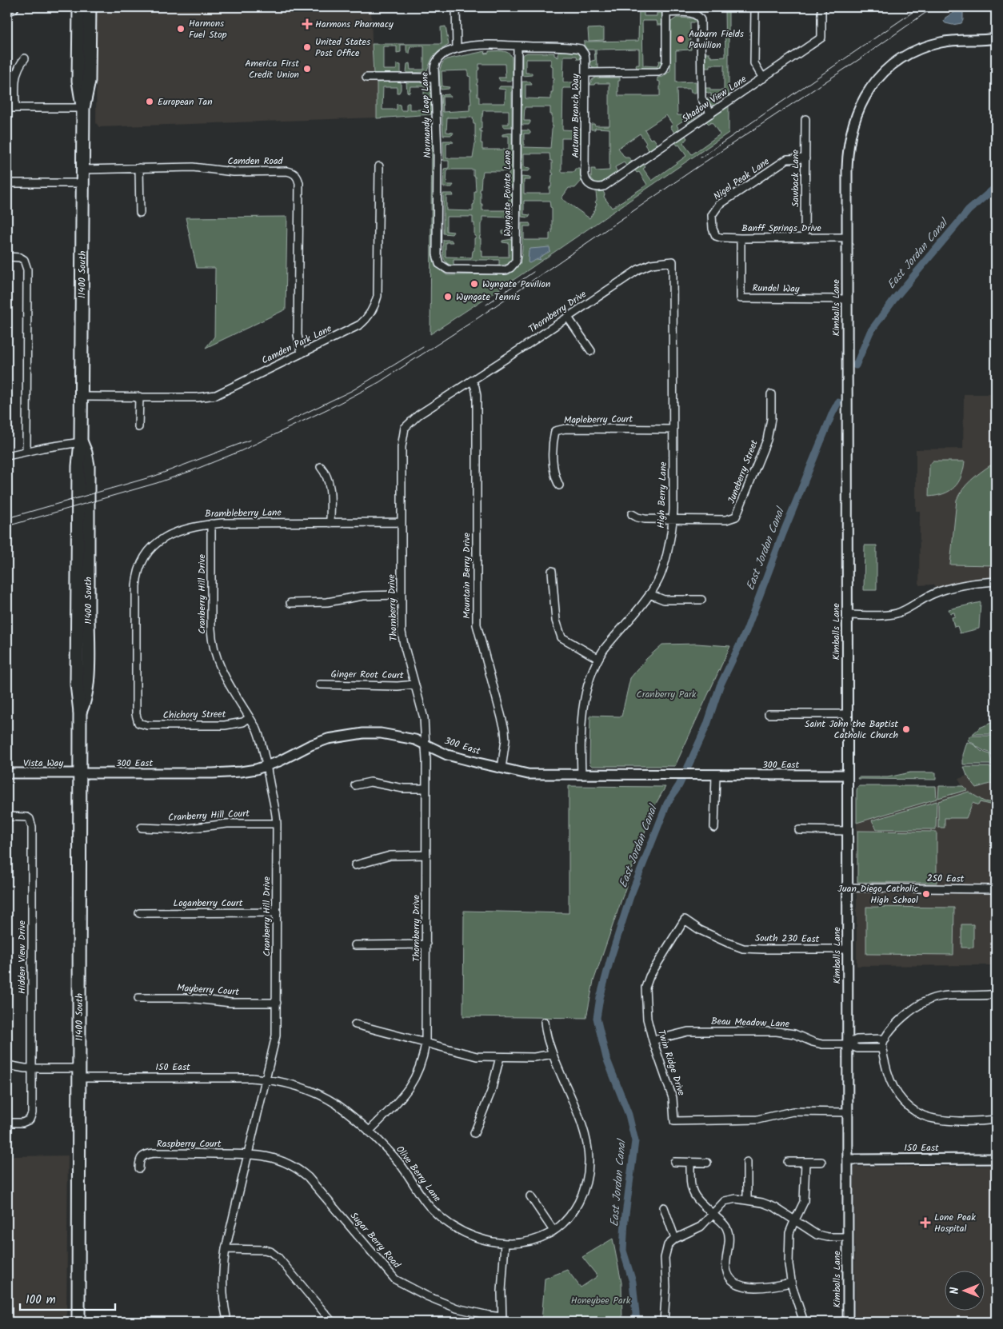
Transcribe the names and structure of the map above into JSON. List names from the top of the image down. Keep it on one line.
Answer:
{"streets":{"main road":["11400 South"],"street":["Shadow View Lane","Normandy Loop Lane","Autumn Branch Way","Camden Road","Sawback Lane","Nigel Peak Lane","Wyngate Pointe Lane","Banff Springs Drive","Rundel Way","Kimballs Lane","Thornberry Drive","Camden Park Lane","Mapleberry Court","Juneberry Street","High Berry Lane","Brambleberry Lane","Mountain Berry Drive","Cranberry Hill Drive","Ginger Root Court","Chichory Street","300 East","Vista Way","Cranberry Hill Court","250 East","Loganberry Court","South 230 East","Hidden View Drive","Mayberry Court","Beau Meadow Lane","Twin Ridge Drive","150 East","Raspberry Court","Olive Berry Lane","Sugar Berry Road"]},"crossings":[["Shadow View Lane","Autumn Branch Way"],["Normandy Loop Lane","Autumn Branch Way"],["Normandy Loop Lane","Wyngate Pointe Lane"],["Camden Road","11400 South"],["Camden Road","Camden Park Lane"],["Sawback Lane","Nigel Peak Lane"],["Sawback Lane","Banff Springs Drive"],["Nigel Peak Lane","Banff Springs Drive"],["Banff Springs Drive","Rundel Way"],["Banff Springs Drive","Kimballs Lane"],["11400 South","Camden Park Lane"],["11400 South","300 East"],["11400 South","Vista Way"],["11400 South","150 East"],["Rundel Way","Kimballs Lane"],["Kimballs Lane","300 East"],["Kimballs Lane","250 East"],["Kimballs Lane","South 230 East"],["Kimballs Lane","Beau Meadow Lane"],["Kimballs Lane","Twin Ridge Drive"],["Kimballs Lane","150 East"],["Thornberry Drive","High Berry Lane"],["Thornberry Drive","Brambleberry Lane"],["Thornberry Drive","Mountain Berry Drive"],["Thornberry Drive","Ginger Root Court"],["Thornberry Drive","300 East"],["Thornberry Drive","Olive Berry Lane"],["Mapleberry Court","High Berry Lane"],["Juneberry Street","High Berry Lane"],["High Berry Lane","300 East"],["Brambleberry Lane","Cranberry Hill Drive"],["Brambleberry Lane","Chichory Street"],["Mountain Berry Drive","300 East"],["Cranberry Hill Drive","Chichory Street"],["Cranberry Hill Drive","300 East"],["Cranberry Hill Drive","Cranberry Hill Court"],["Cranberry Hill Drive","Loganberry Court"],["Cranberry Hill Drive","Mayberry Court"],["Cranberry Hill Drive","150 East"],["Cranberry Hill Drive","Raspberry Court"],["Cranberry Hill Drive","Olive Berry Lane"],["Cranberry Hill Drive","Sugar Berry Road"],["300 East","Vista Way"],["South 230 East","Twin Ridge Drive"],["Hidden View Drive","150 East"],["Beau Meadow Lane","Twin Ridge Drive"],["150 East","Olive Berry Lane"],["Raspberry Court","Sugar Berry Road"]],"water":["East Jordan Canal"],"parks":["Cranberry Park","Honeybee Park"],"places":{"health":["Harmons Pharmacy","Lone Peak Hospital"],"other":["Harmons Fuel Stop","Auburn Fields Paviilion","United States Post Office","America First Credit Union","European Tan","Wyngate Pavilion","Wyngate Tennis","Saint John the Baptist Catholic Church","Juan Diego Catholic High School"]},"scale_bar":"100 m","north":"left"}
